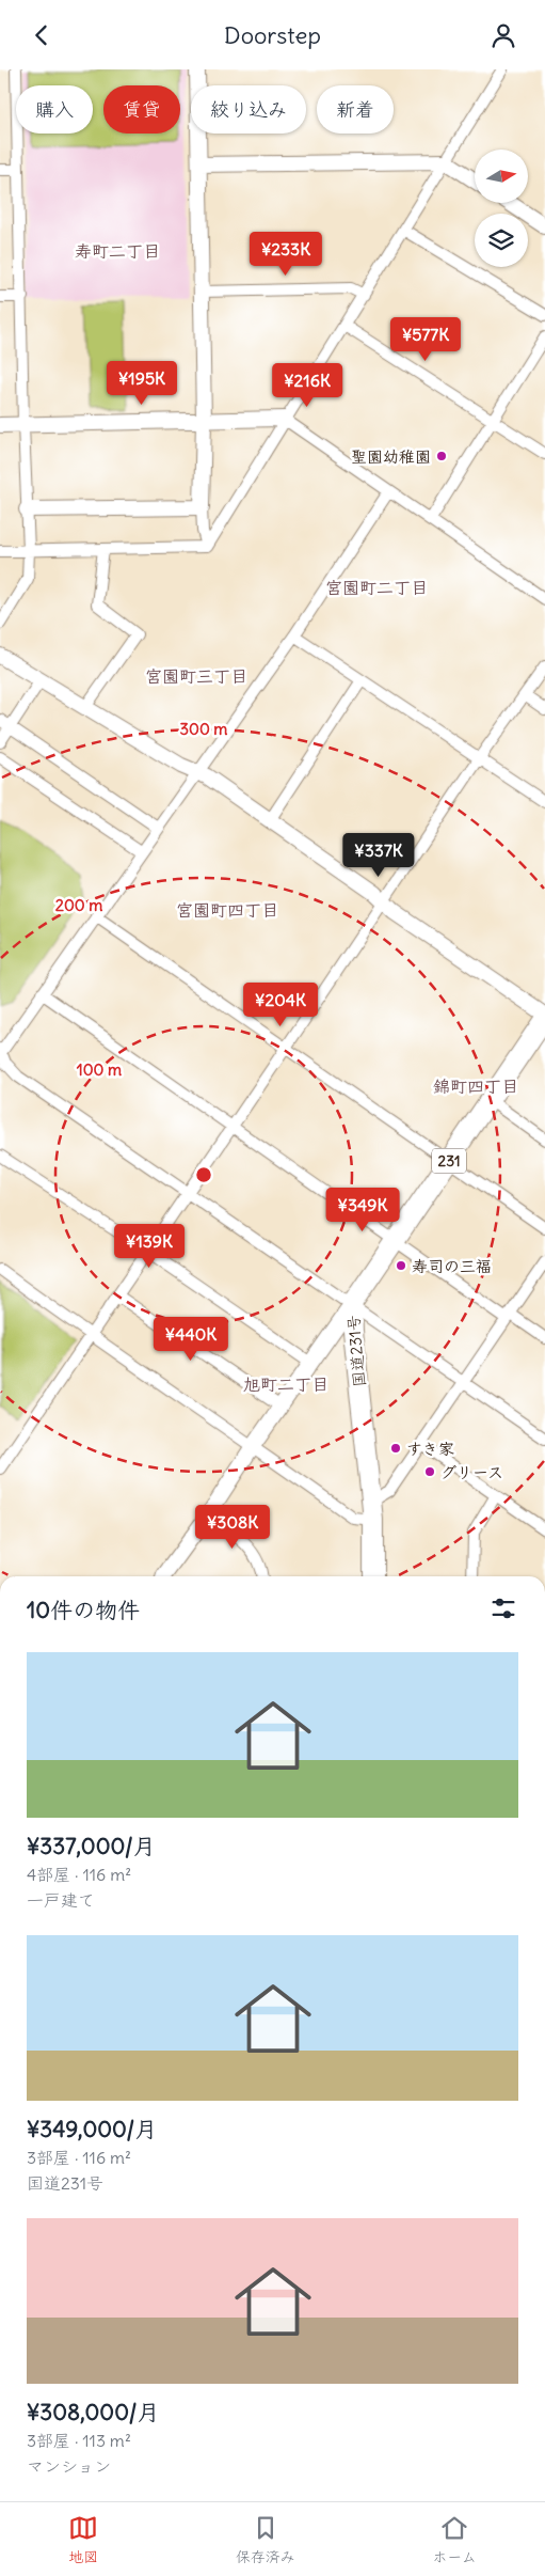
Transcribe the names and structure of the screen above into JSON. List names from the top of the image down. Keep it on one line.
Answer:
{"streets":{"highway":["231","国道231号"]},"districts":["寿町二丁目","宮園町二丁目","宮園町三丁目","宮園町四丁目","錦町四丁目","旭町二丁目"],"places":["聖園幼稚園","寿司の三福","すき家","グリース"],"north":"right","page":{"header":"Doorstep","chip":["購入","賃貸","絞り込み","新着"],"price":["¥233K","¥577K","¥195K","¥216K","¥337K","¥204K","¥349K","¥139K","¥440K","¥308K"],"heading":"10件の物件","list":[{"name":"¥337,000/月","note":"4部屋 · 116 m² · 一戸建て"},{"name":"¥349,000/月","note":"3部屋 · 116 m² · 国道231号"},{"name":"¥308,000/月","note":"3部屋 · 113 m² · マンション"}],"tabs":["地図","保存済み","ホーム"]},"rings":["300 m","200 m","100 m"]}
